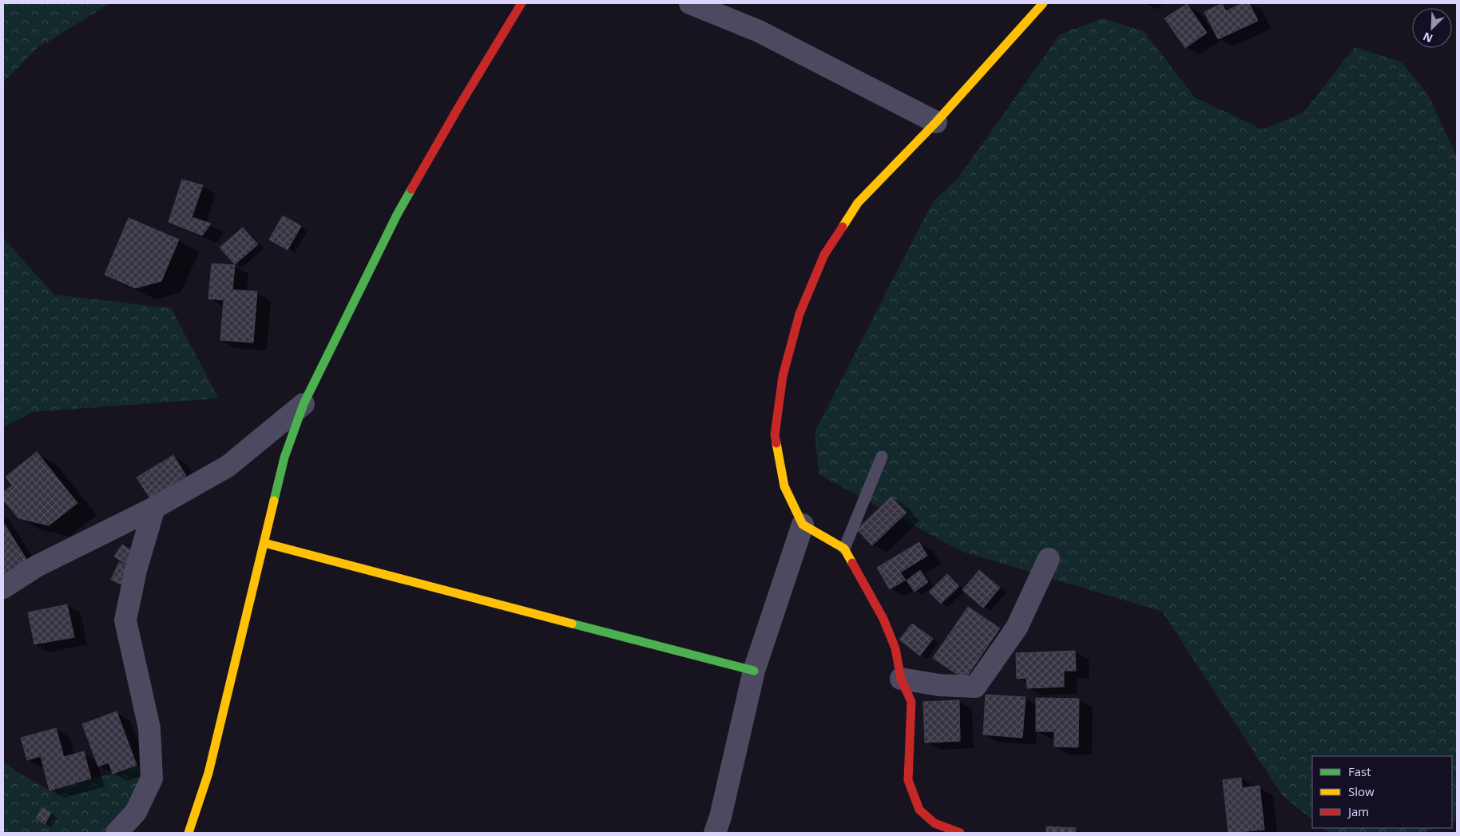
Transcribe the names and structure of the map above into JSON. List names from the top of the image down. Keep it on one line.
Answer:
{"legend":["Fast","Slow","Jam"],"north":"bottom left"}
